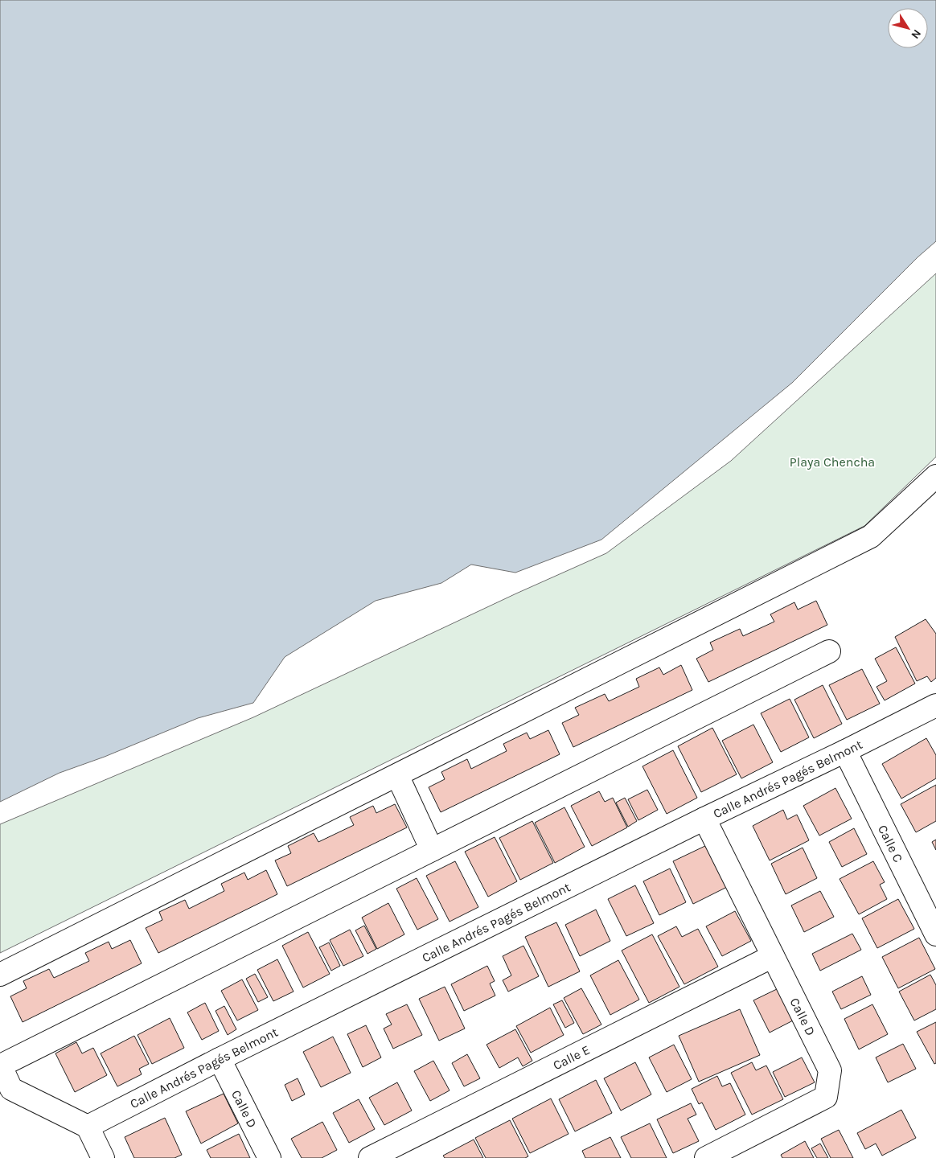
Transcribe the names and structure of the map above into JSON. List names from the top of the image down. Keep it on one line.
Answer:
{"streets":{"street":["Calle Andrés Pagés Belmont","Calle C","Calle D","Calle E"]},"crossings":[["Calle Andrés Pagés Belmont","Calle C"],["Calle Andrés Pagés Belmont","Calle D"],["Calle D","Calle E"]],"parks":["Playa Chencha"],"north":"bottom right"}
